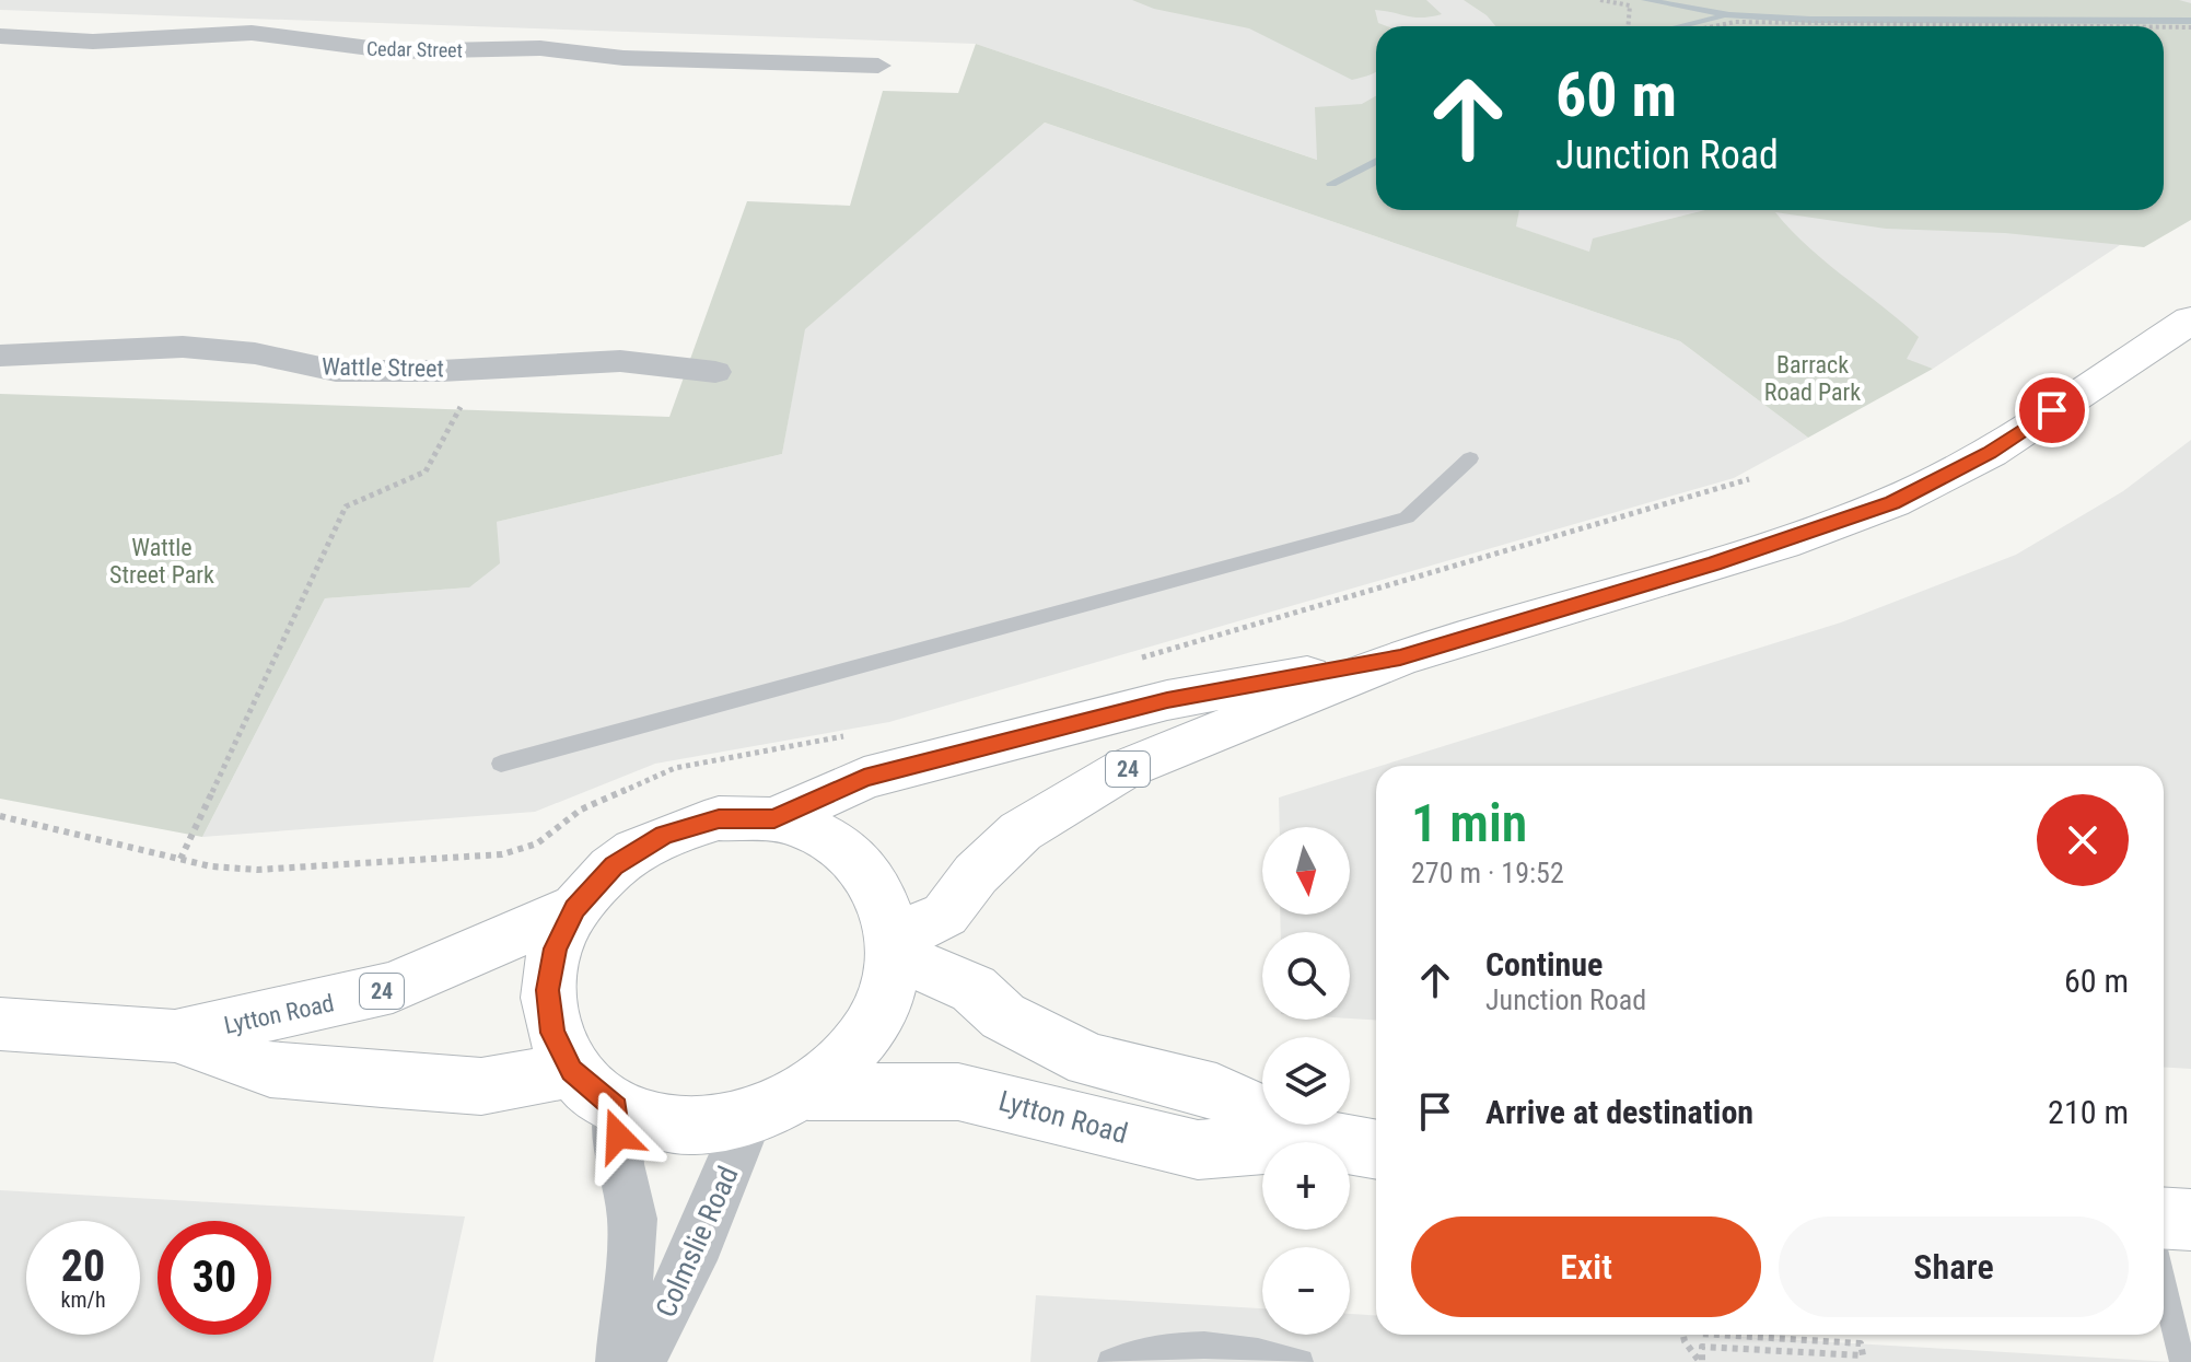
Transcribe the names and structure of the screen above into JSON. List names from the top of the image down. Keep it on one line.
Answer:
{"streets":{"main road":["24","Lytton Road"],"street":["Cedar Street","Wattle Street","Colmslie Road"]},"crossings":[["24","Lytton Road"],["24","Colmslie Road"]],"parks":["Barrack Road Park","Wattle Street Park"],"north":"bottom","page":{"turn":["60 m","Junction Road"],"heading":["1 min","270 m · 19:52"],"map_buttons":["+","−"],"list":[{"name":"Continue","note":"Junction Road","value":"60 m"},{"name":"Arrive at destination","value":"210 m"}],"buttons":["Exit","Share"],"speed":"20 km/h","limit":"30"}}
